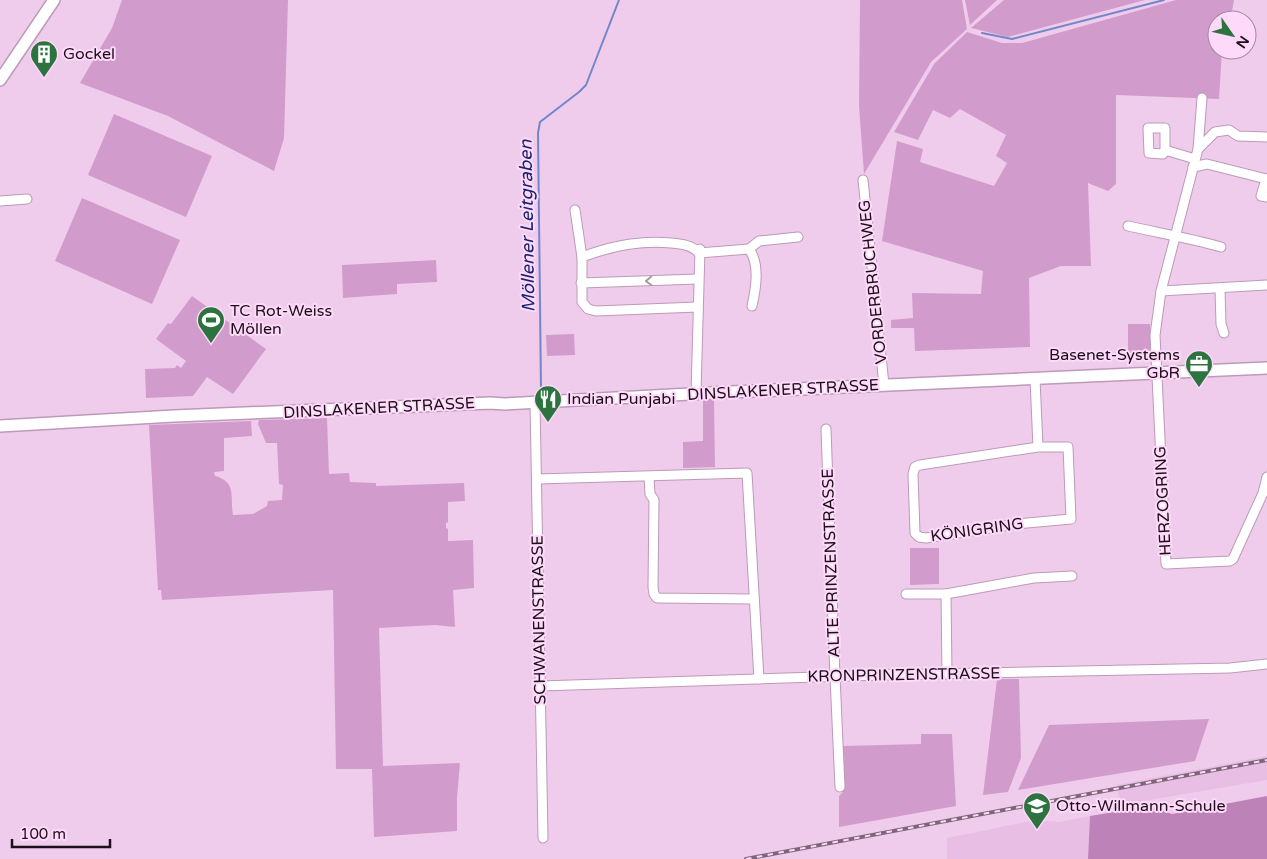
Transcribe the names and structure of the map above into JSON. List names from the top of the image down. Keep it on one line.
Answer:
{"streets":{"main road":["DINSLAKENER STRASSE"],"street":["VORDERBRUCHWEG","HERZOGRING","KÖNIGRING","ALTE PRINZENSTRASSE","SCHWANENSTRASSE","KRONPRINZENSTRASSE"]},"crossings":[["VORDERBRUCHWEG","DINSLAKENER STRASSE"],["DINSLAKENER STRASSE","HERZOGRING"],["DINSLAKENER STRASSE","SCHWANENSTRASSE"],["ALTE PRINZENSTRASSE","KRONPRINZENSTRASSE"],["SCHWANENSTRASSE","KRONPRINZENSTRASSE"]],"water":["Möllener Leitgraben"],"places":{"building":["Gockel"],"sports":["TC Rot-Weiss Möllen"],"office":["Basenet-Systems GbR"],"restaurant":["Indian Punjabi"],"school or university":["Otto-Willmann-Schule"]},"scale_bar":"100 m","north":"bottom right"}
